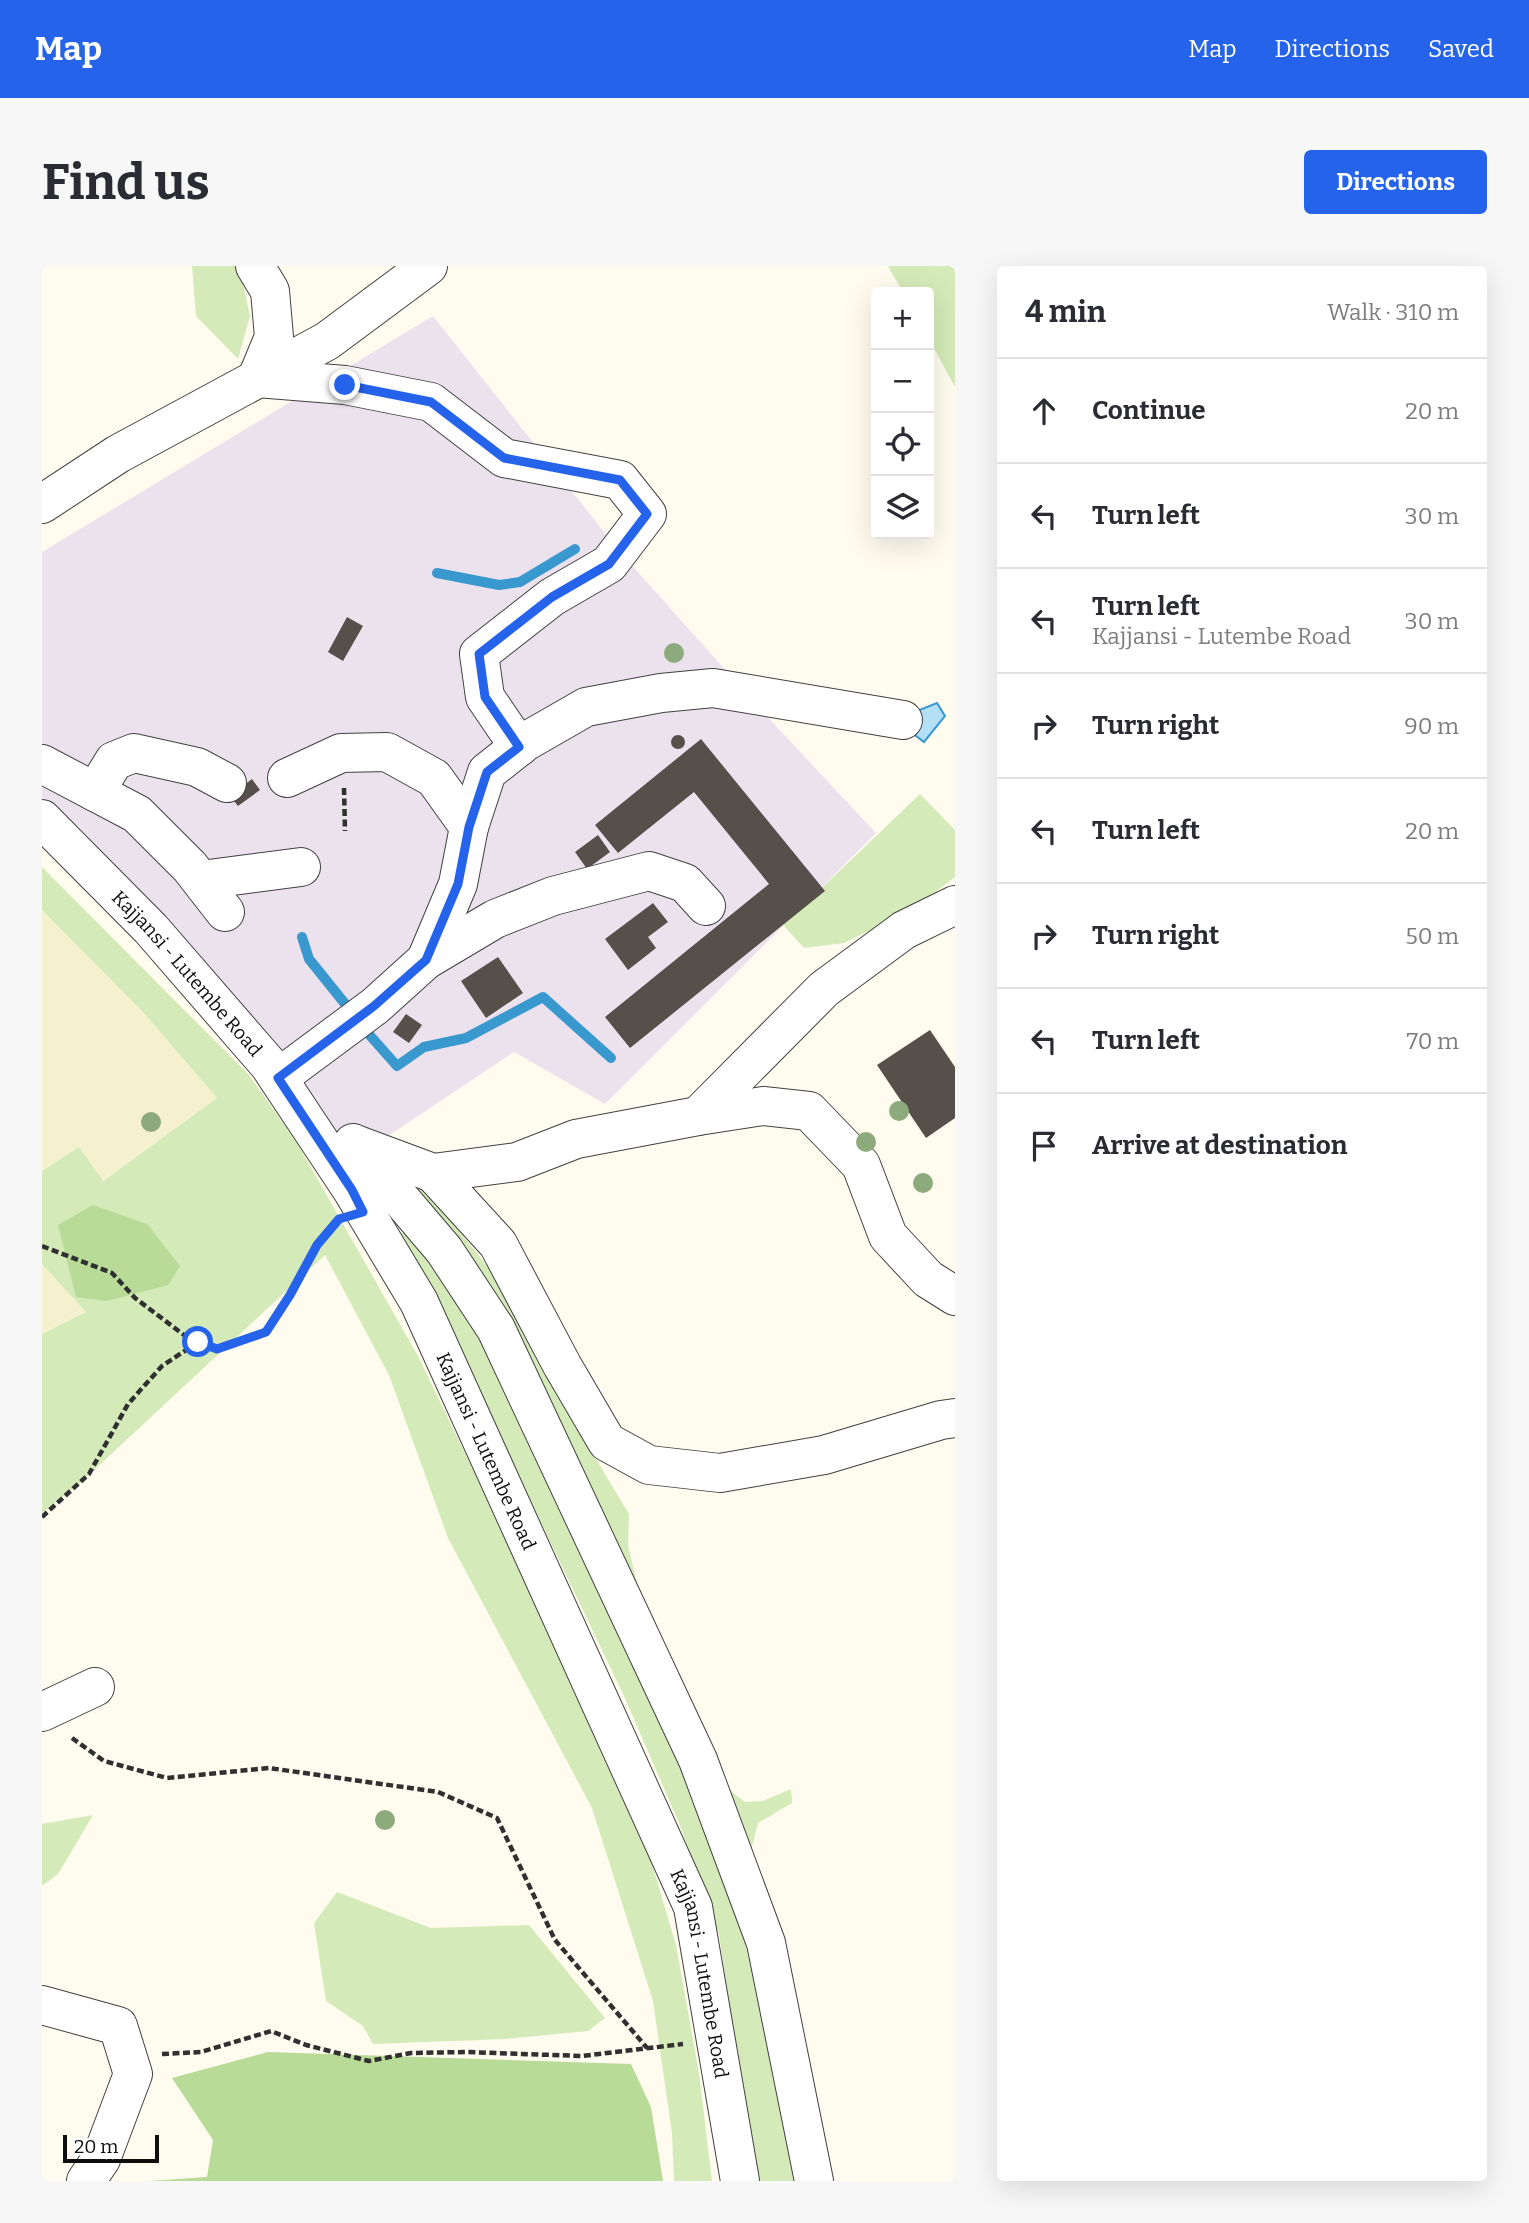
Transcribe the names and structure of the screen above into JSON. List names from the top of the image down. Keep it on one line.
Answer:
{"streets":{"street":["Kajjansi - Lutembe Road"]},"scale_bar":"20 m","page":{"header":"Map","nav":["Map","Directions","Saved"],"buttons":"Directions","title":"Find us","heading":["4 min","Walk · 310 m"],"map_buttons":["+","−"],"list":[["Continue","20 m"],["Turn left","30 m"],["Turn left","Kajjansi - Lutembe Road","30 m"],["Turn right","90 m"],["Turn left","20 m"],["Turn right","50 m"],["Turn left","70 m"],"Arrive at destination"],"scale":"20 m"}}
